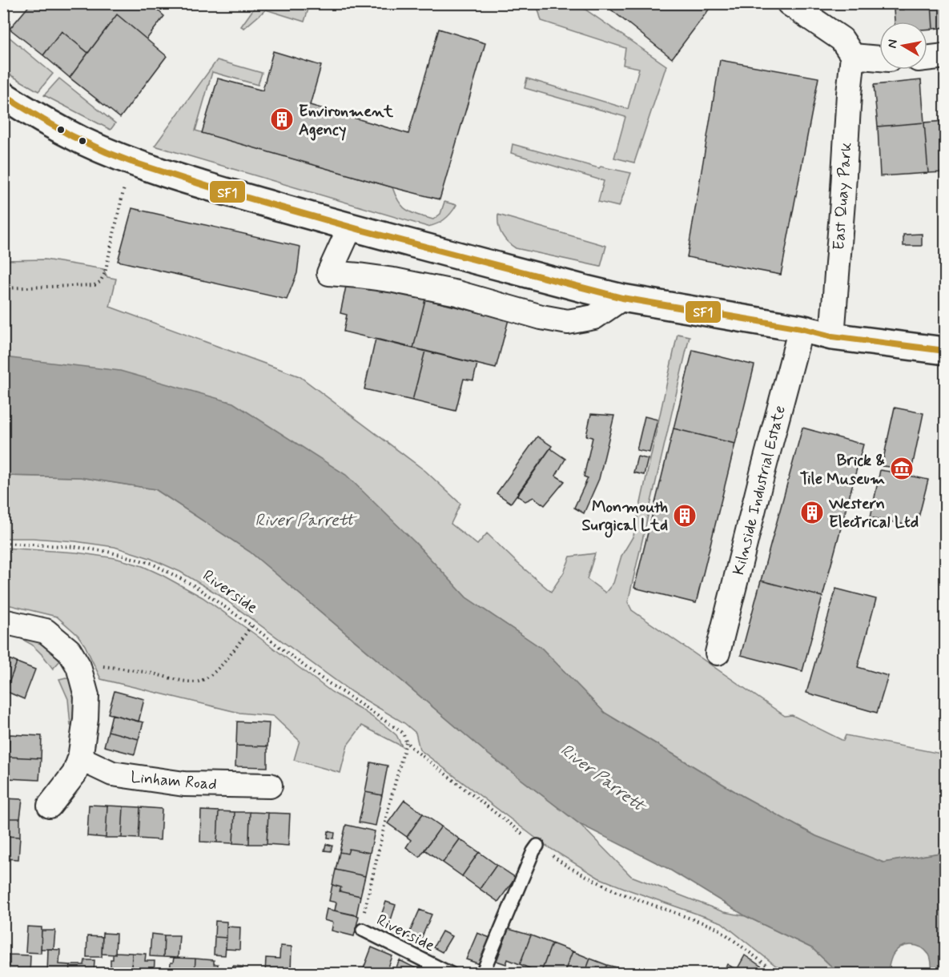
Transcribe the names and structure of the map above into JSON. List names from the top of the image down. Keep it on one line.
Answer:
{"streets":{"street":["East Quay Park","Kilnside Industrial Estate","Linham Road"],"lane":["Riverside"]},"water":["River Parrett"],"places":{"building":["Environment Agency","Western Electrical Ltd","Monmouth Surgical Ltd"],"museum":["Brick & Tile Museum"]},"lines":["transit line SF1"],"north":"left"}
